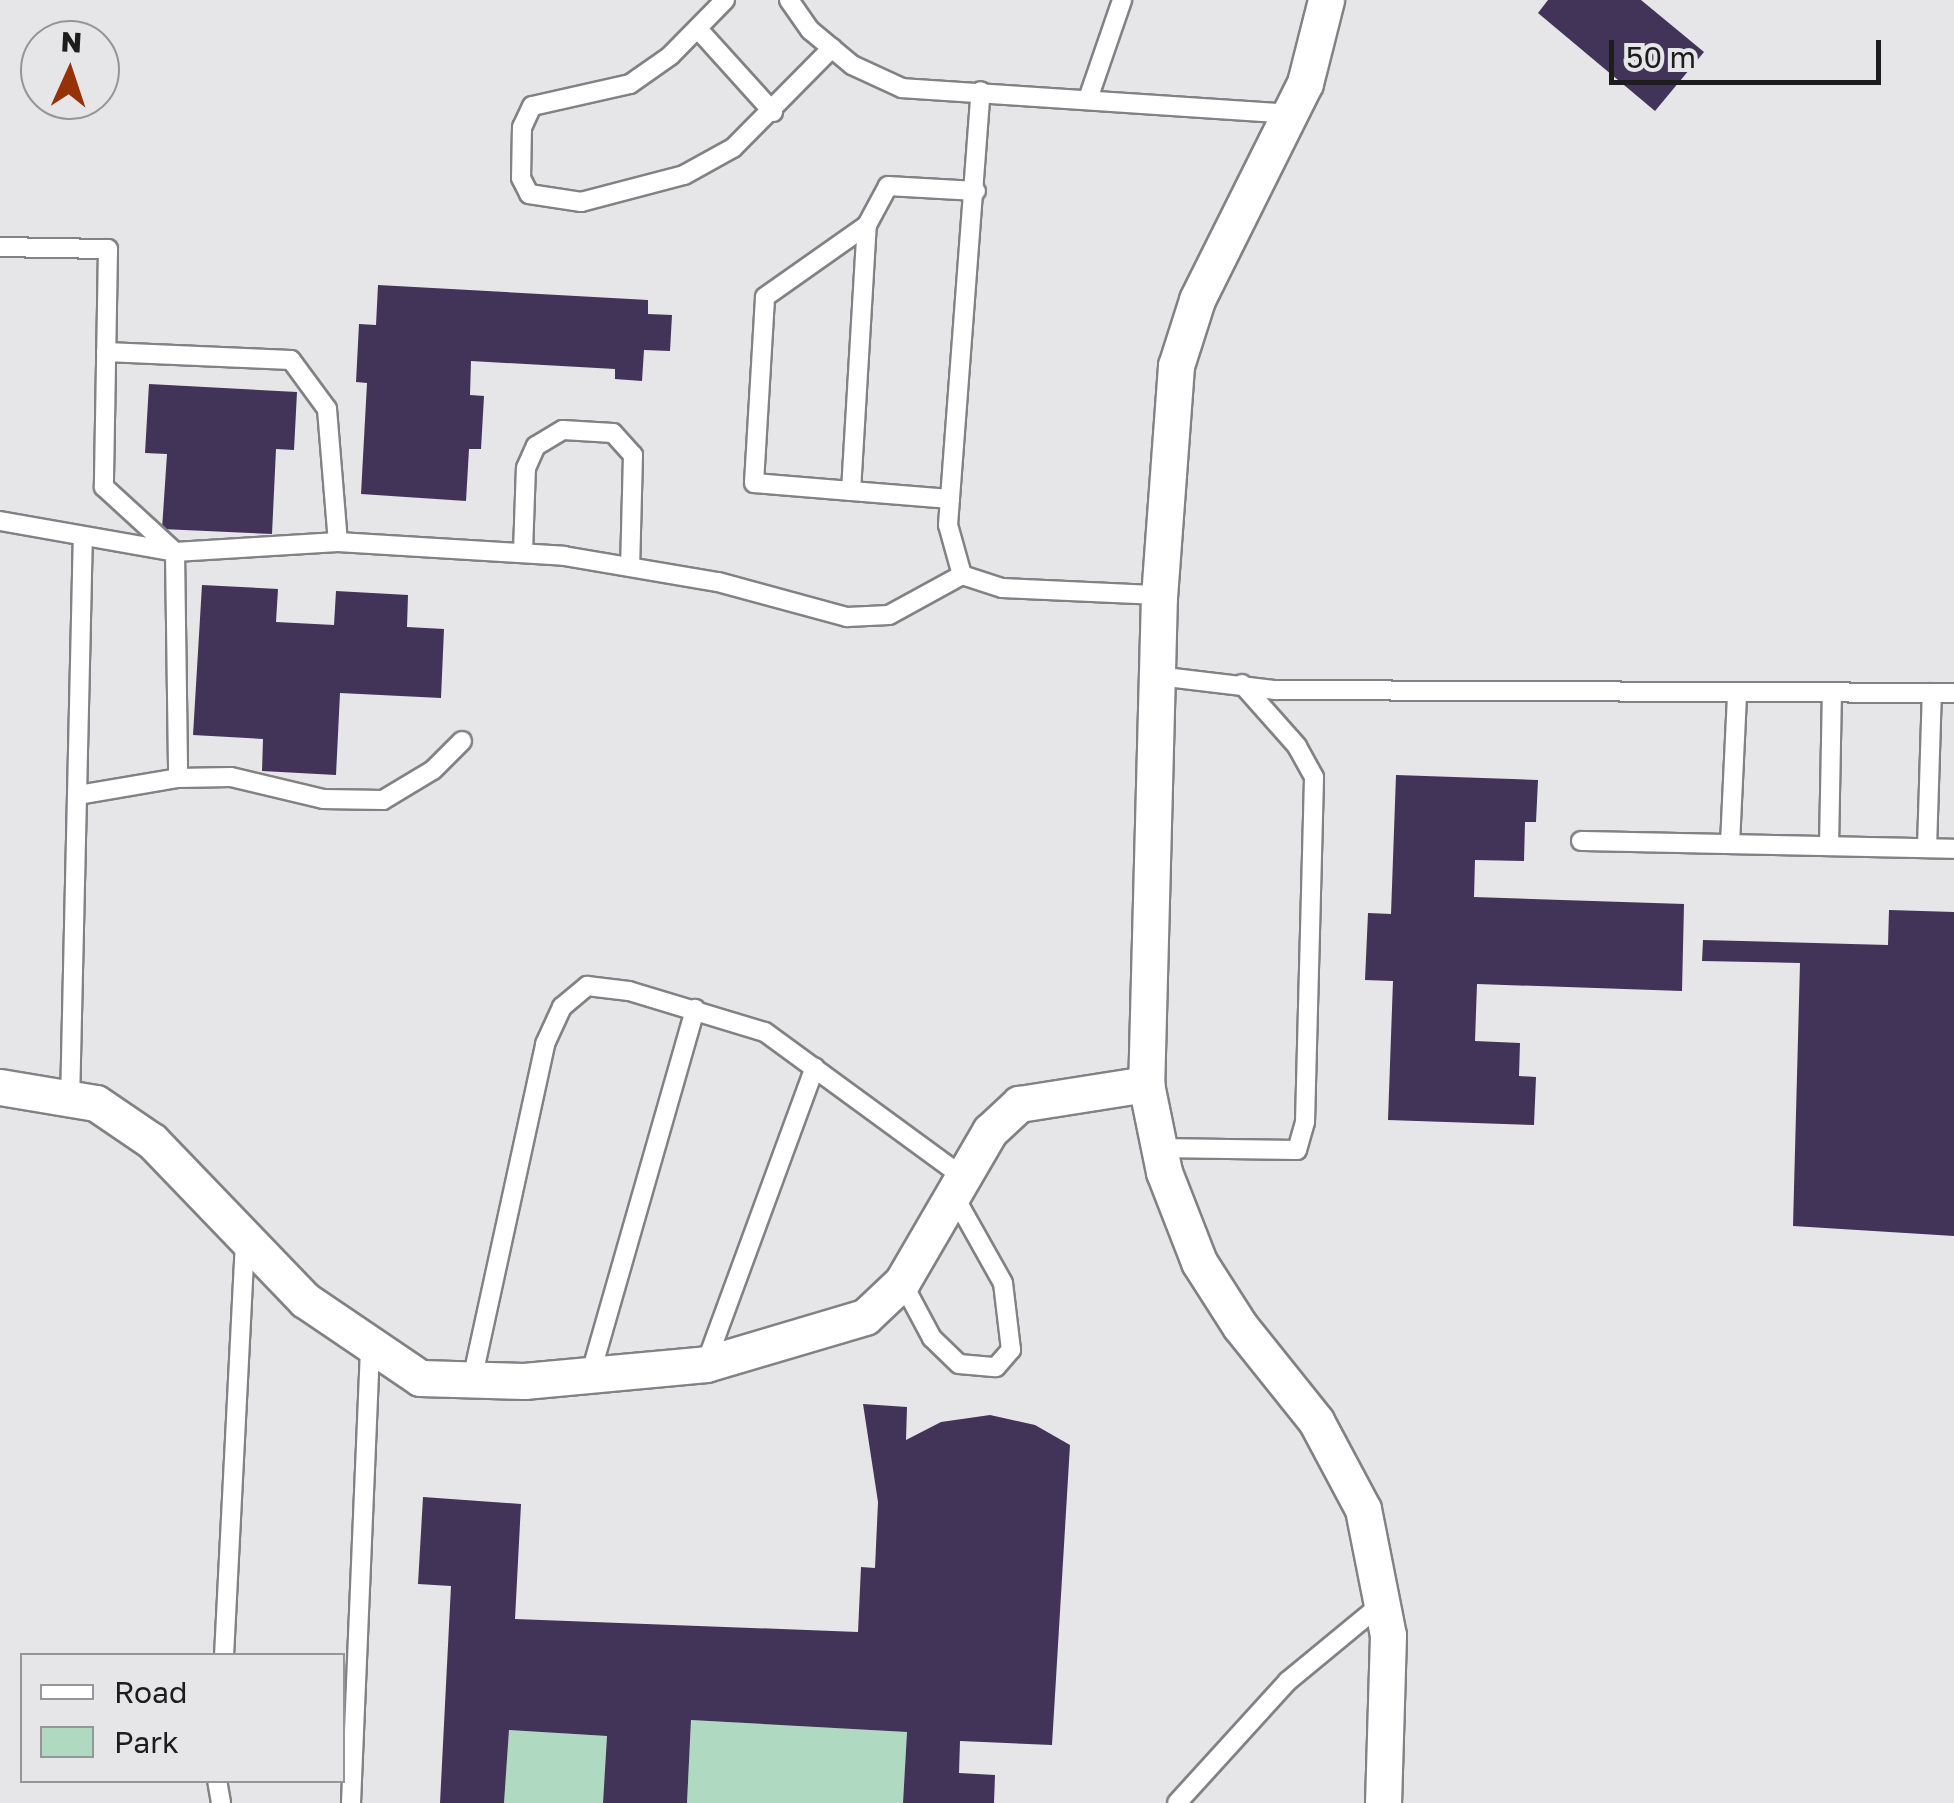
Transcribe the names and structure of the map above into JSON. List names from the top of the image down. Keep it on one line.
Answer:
{"legend":["Road","Park"],"scale_bar":"50 m","north":"top"}
